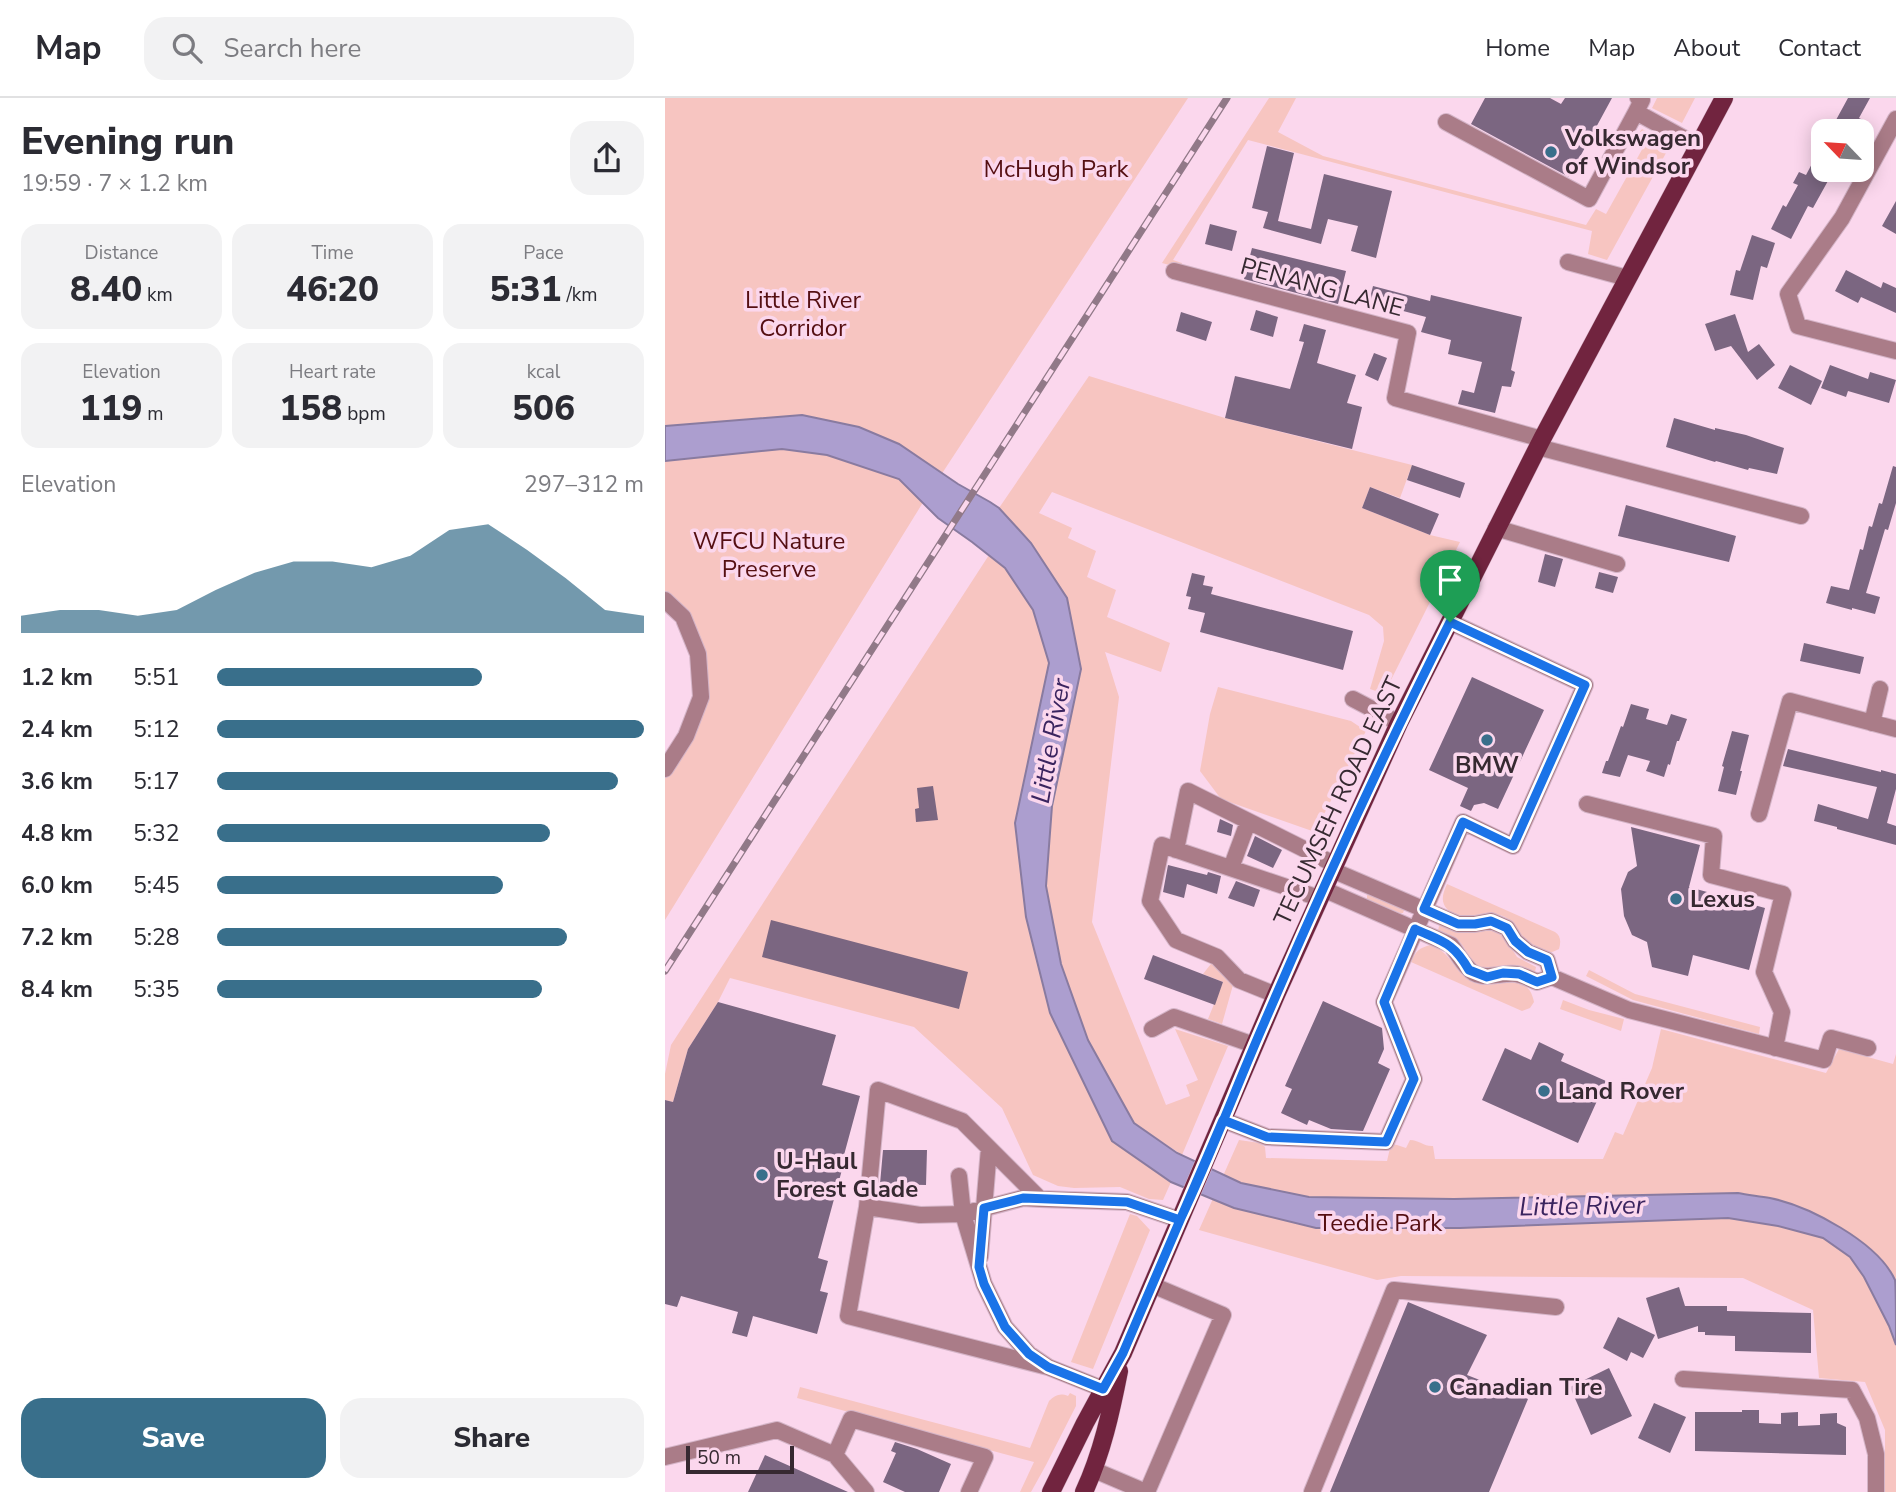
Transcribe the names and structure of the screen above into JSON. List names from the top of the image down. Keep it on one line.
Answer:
{"streets":{"main road":["TECUMSEH ROAD EAST"],"street":["PENANG LANE"]},"crossings":[["PENANG LANE","TECUMSEH ROAD EAST"]],"water":["Little River"],"parks":["McHugh Park","Little River Corridor","WFCU Nature Preserve","Teedie Park"],"places":["Volkswagen of Windsor","BMW","Lexus","Land Rover","U-Haul Forest Glade","Canadian Tire"],"scale_bar":"50 m","north":"top left","page":{"header":"Map","search":"Search here","nav":["Home","Map","About","Contact"],"heading":["Evening run","19:59 · 7 × 1.2 km"],"stats":[["Distance","8.40 km"],["Time","46:20"],["Pace","5:31 /km"],["Elevation","119 m"],["Heart rate","158 bpm"],["kcal","506"]],"chart":["Elevation","297–312 m"],"list":[{"name":"1.2 km","note":"5:51"},{"name":"2.4 km","note":"5:12"},{"name":"3.6 km","note":"5:17"},{"name":"4.8 km","note":"5:32"},{"name":"6.0 km","note":"5:45"},{"name":"7.2 km","note":"5:28"},{"name":"8.4 km","note":"5:35"}],"buttons":["Save","Share"],"scale":"50 m"}}
